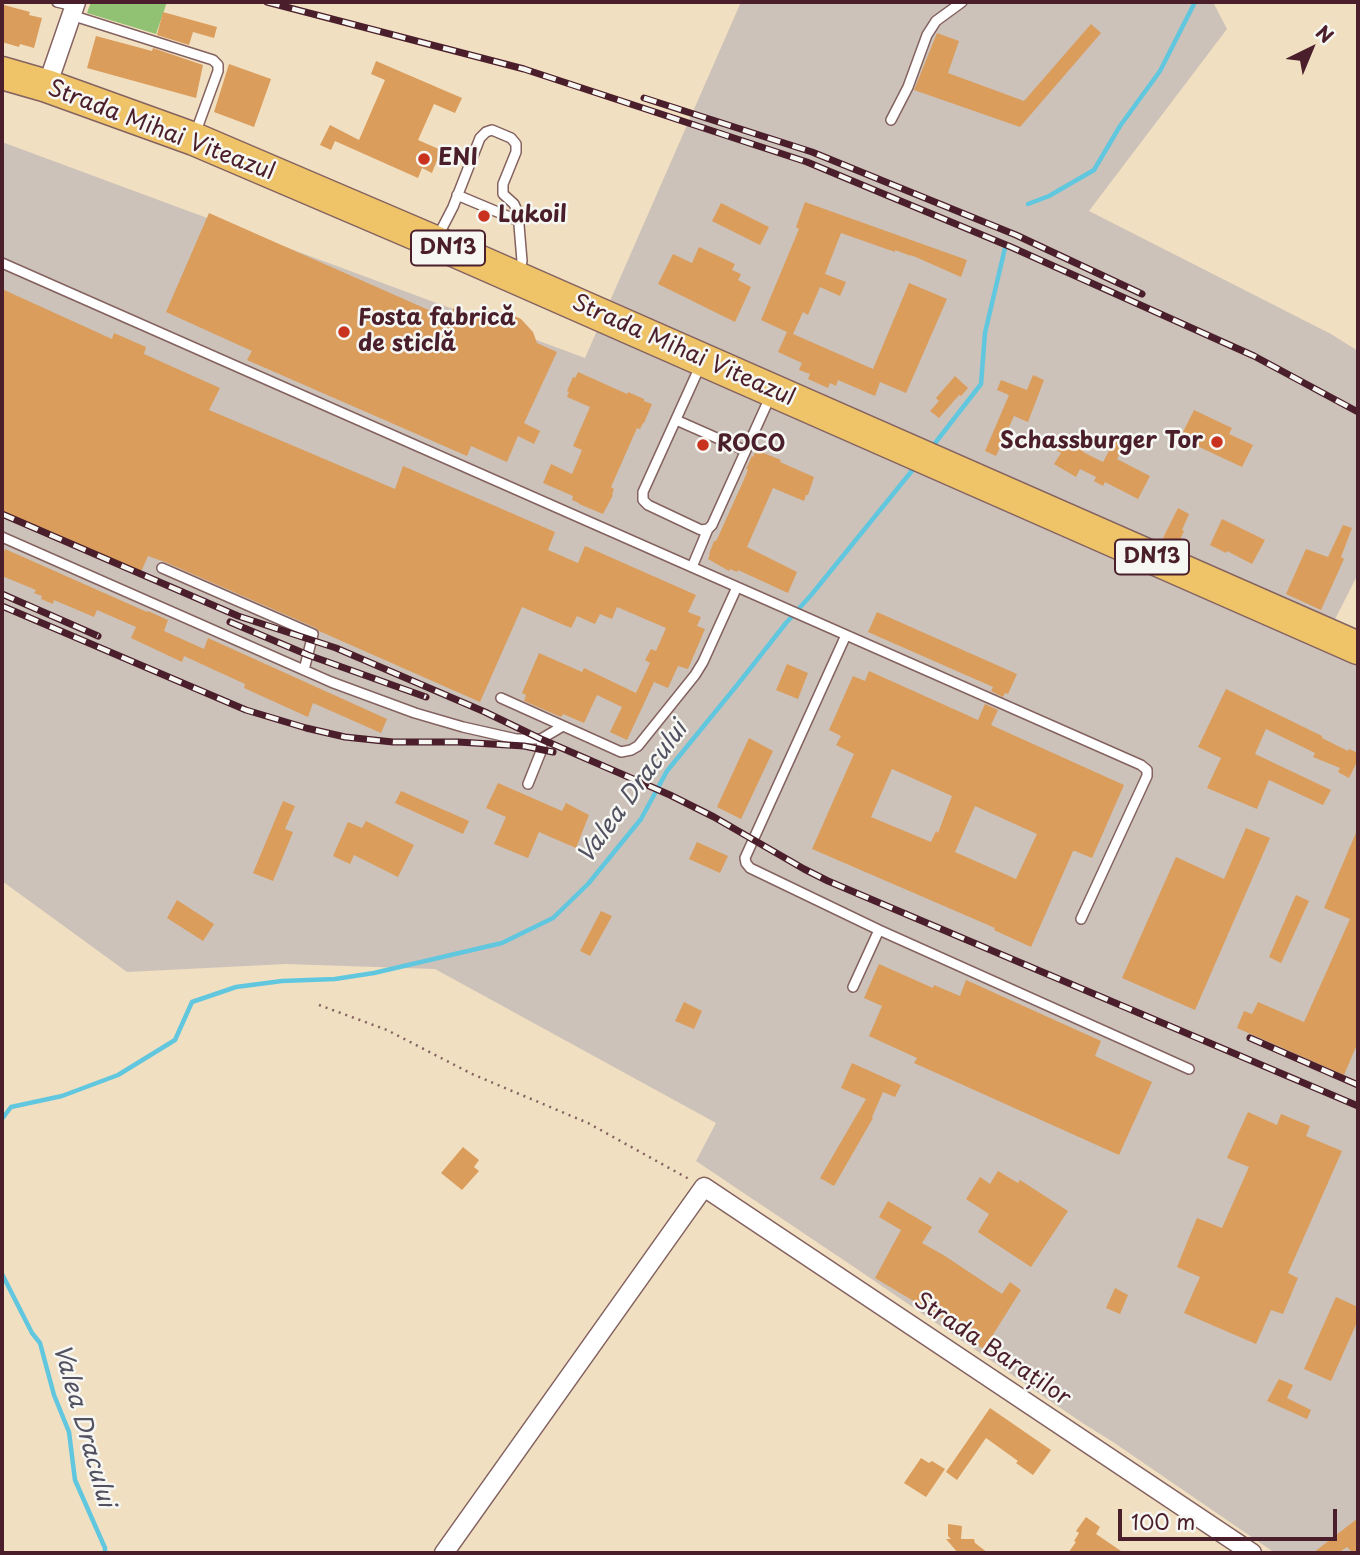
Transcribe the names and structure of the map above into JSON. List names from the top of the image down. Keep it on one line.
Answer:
{"streets":{"highway":["Strada Mihai Viteazul","DN13"],"street":["Strada Baraților"]},"water":["Valea Dracului"],"places":["ENI","Lukoil","Fosta fabrică de sticlă","Schassburger Tor","ROCO"],"scale_bar":"100 m","north":"top right"}
